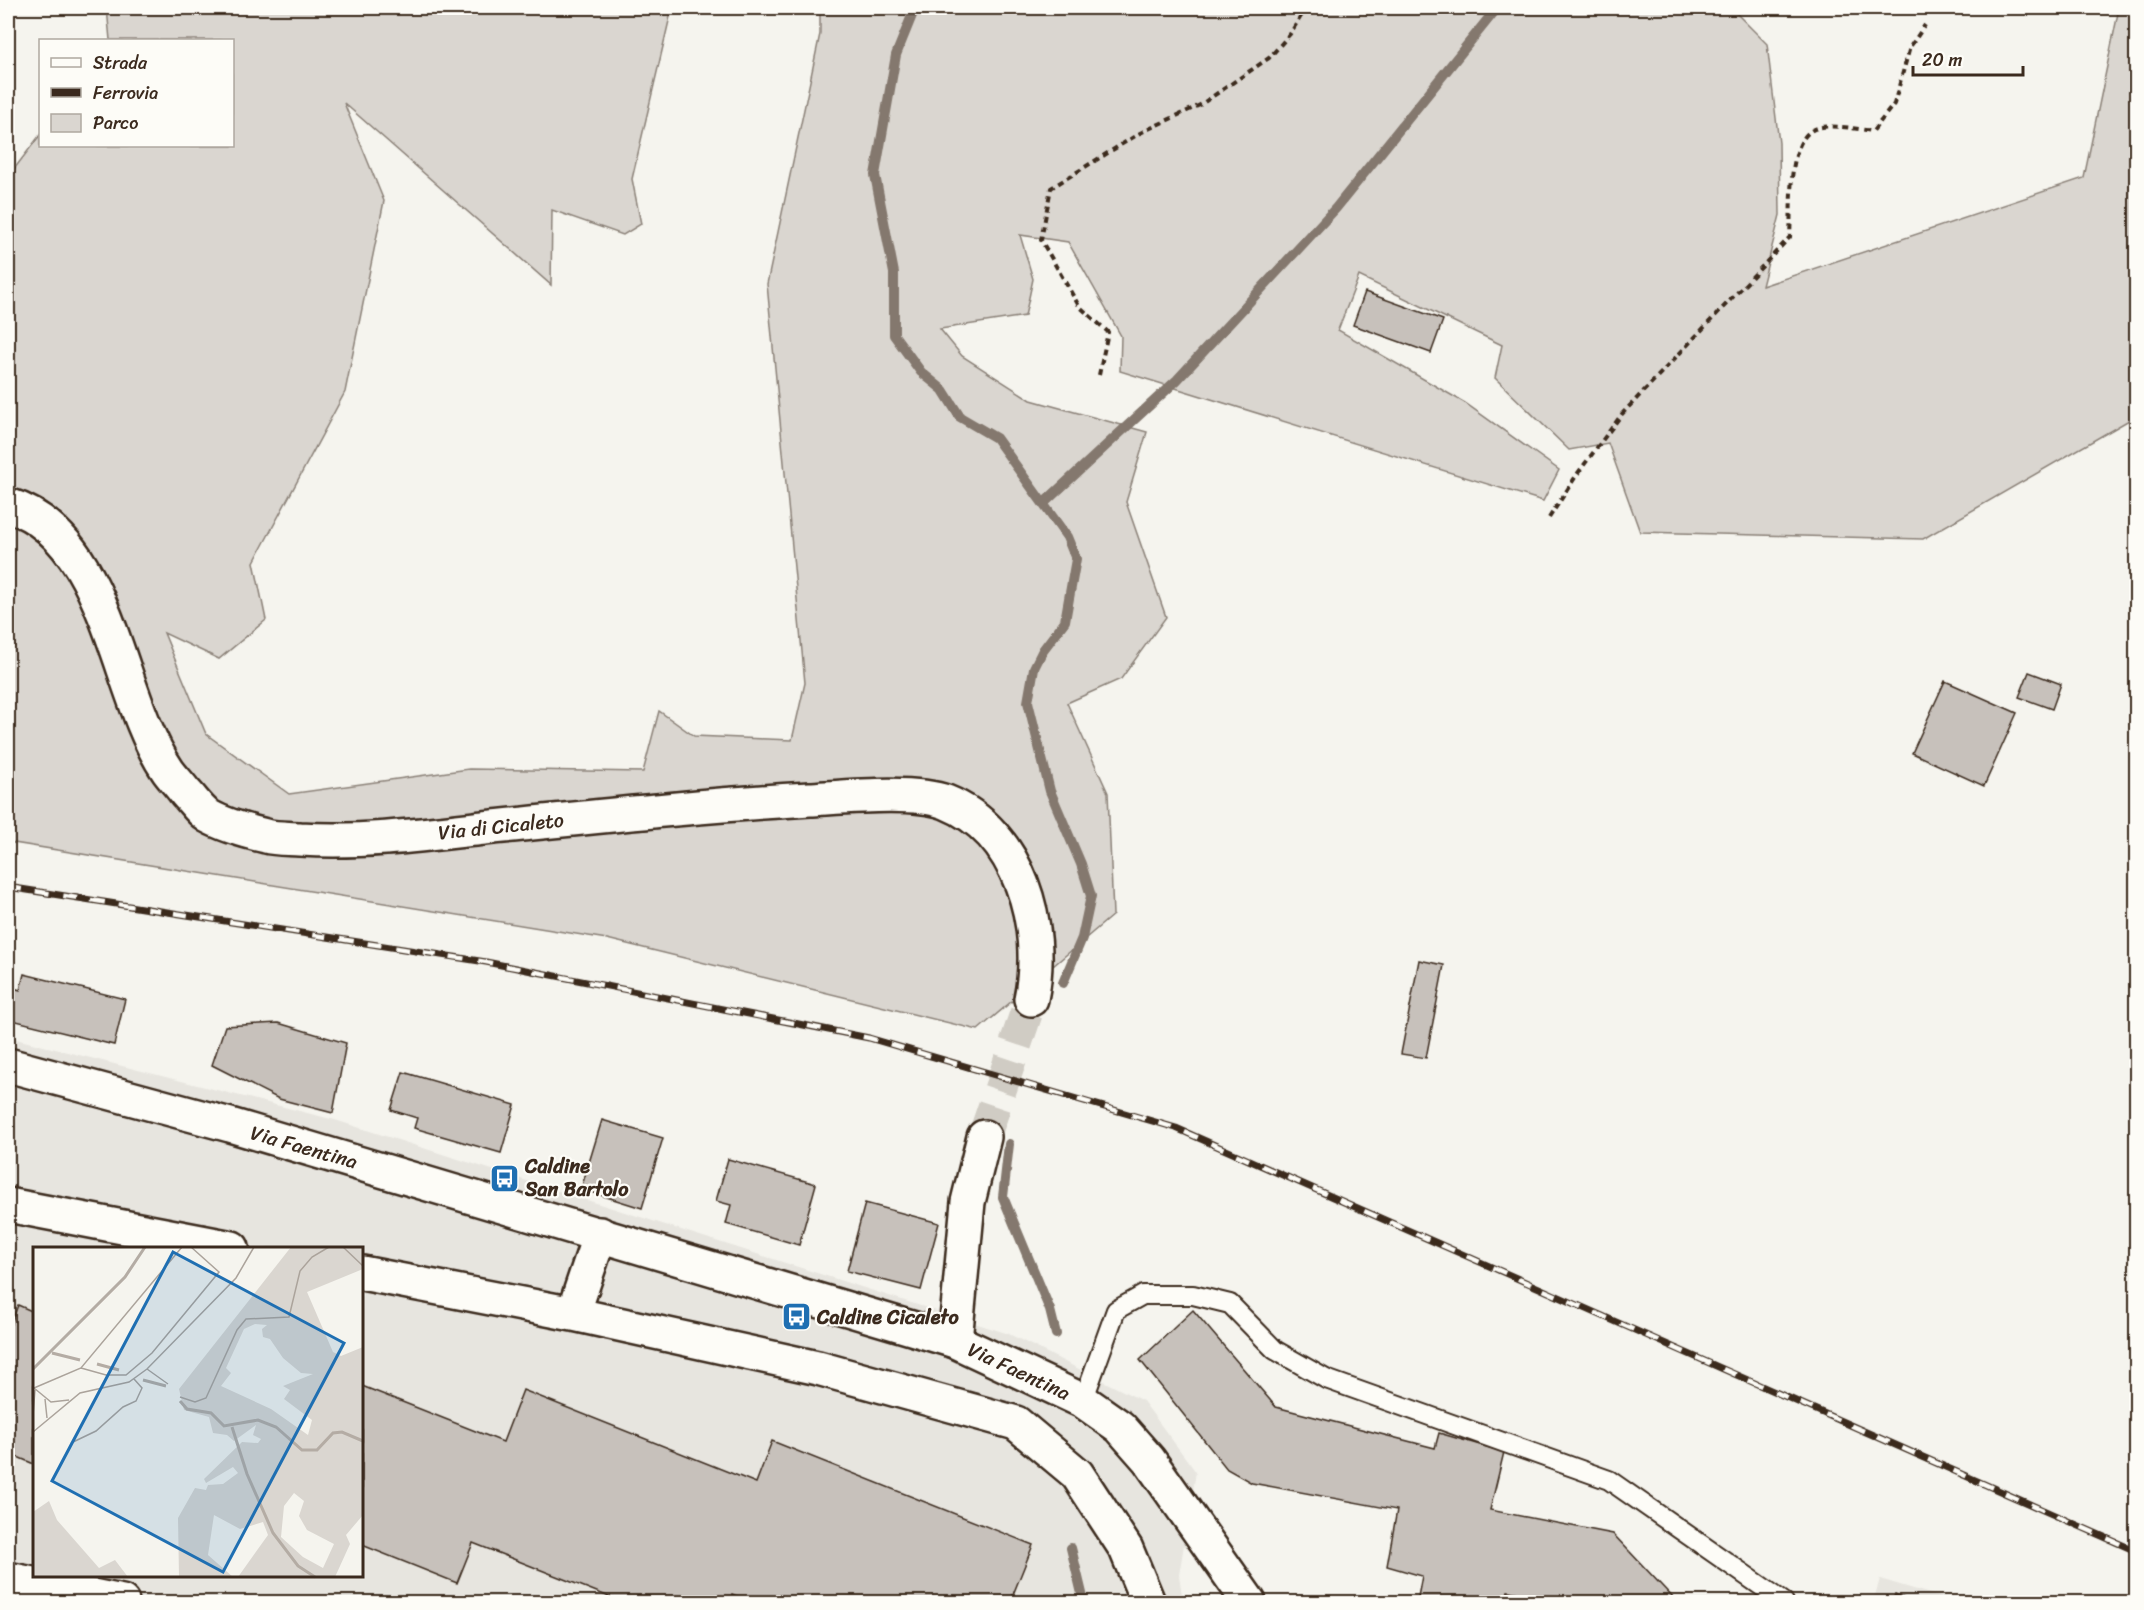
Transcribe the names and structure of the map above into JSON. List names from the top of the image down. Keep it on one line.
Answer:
{"streets":{"street":["Via di Cicaleto","Via Faentina"]},"places":{"bus stop":["Caldine San Bartolo","Caldine Cicaleto"]},"legend":["Strada","Ferrovia","Parco"],"scale_bar":"20 m"}
